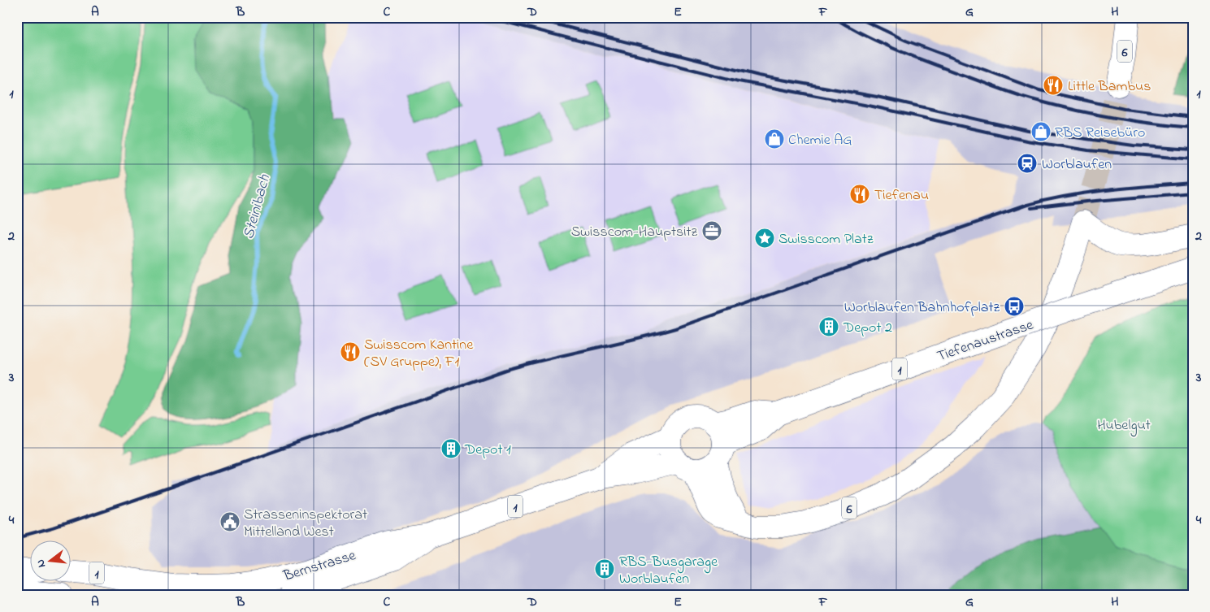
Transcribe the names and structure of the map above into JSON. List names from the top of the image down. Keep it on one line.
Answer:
{"streets":{"main road":["6","Tiefenaustrasse","1","Bernstrasse"]},"crossings":[["6","Tiefenaustrasse"],["6","Bernstrasse"],["Tiefenaustrasse","Bernstrasse"]],"water":["Steinibach"],"parks":["Hubelgut"],"places":{"restaurant":["Little Bambus","Tiefenau","Swisscom Kantine (SV Gruppe), F1"],"shop":["RBS Reisebüro","Chemie AG"],"station":["Worblaufen"],"office":["Swisscom-Hauptsitz"],"place":["Swisscom Platz"],"bus stop":["Worblaufen Bahnhofplatz"],"building":["Depot 2","Depot 1","RBS-Busgarage Worblaufen"],"public building":["Strasseninspektorat Mittelland West"]},"north":"left","grid":{"columns":["A","B","C","D","E","F","G","H"],"rows":["1","2","3","4"]}}
